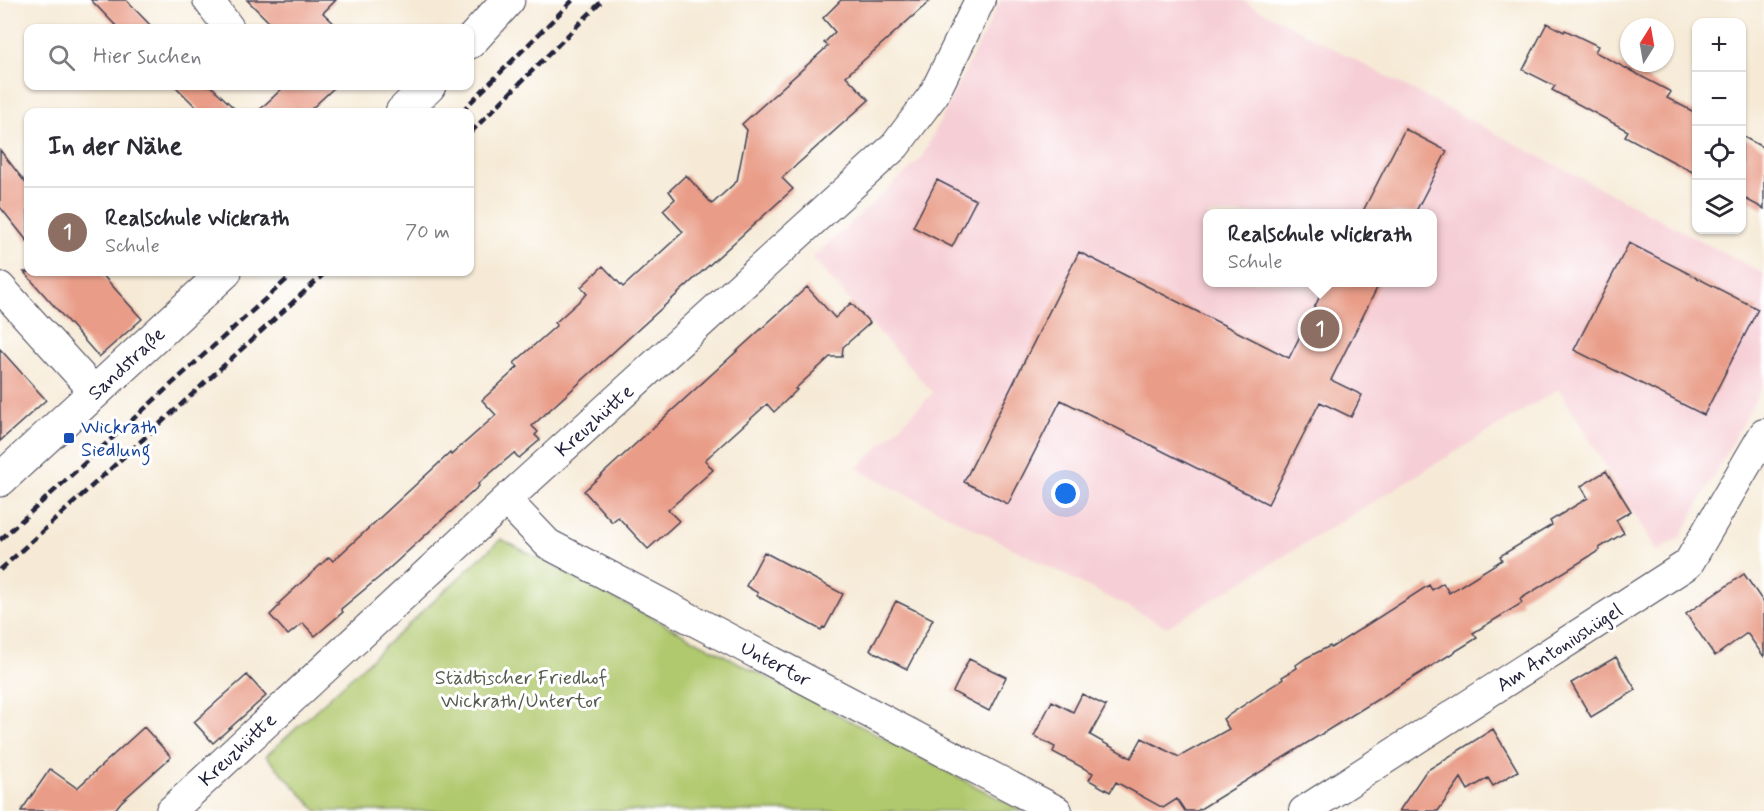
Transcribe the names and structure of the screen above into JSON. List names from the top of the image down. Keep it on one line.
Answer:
{"streets":{"main road":["Sandstraße"],"street":["Kreuzhütte","Am Antoniushügel","Untertor"]},"crossings":[["Kreuzhütte","Untertor"]],"parks":["Städtischer Friedhof Wickrath/Untertor"],"places":{"transit":["Wickrath Siedlung"]},"north":"top","page":{"map_buttons":["+","−"],"search":"Hier suchen","heading":"In der Nähe","list":[{"mark":"1","name":"Realschule Wickrath","note":"Schule","value":"70 m"}],"popup":["Realschule Wickrath","Schule"],"pins":"1"}}
